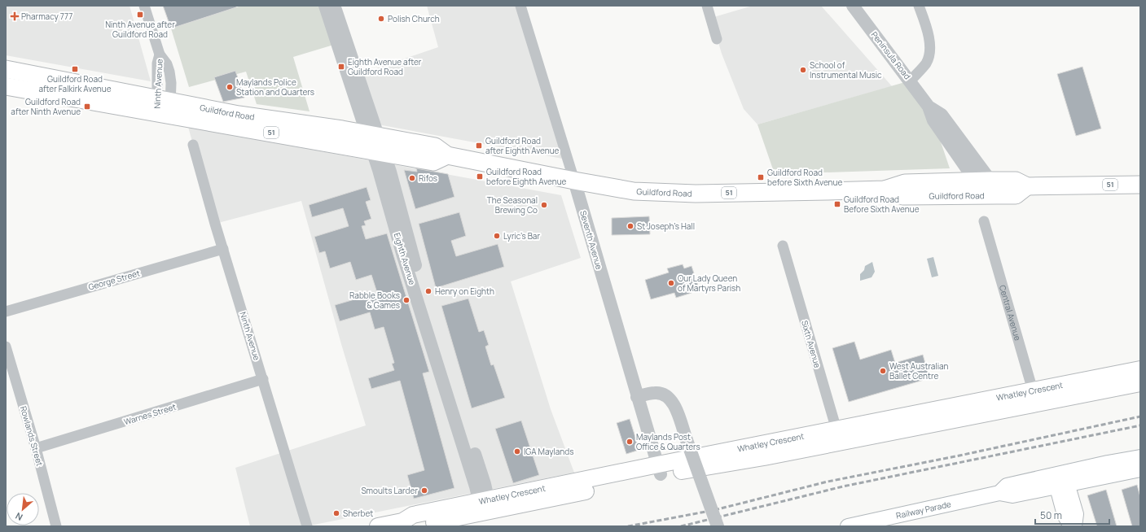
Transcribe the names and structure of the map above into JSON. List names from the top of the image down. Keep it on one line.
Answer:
{"streets":{"highway":["Guildford Road","51"],"main road":["Whatley Crescent","Railway Parade"],"street":["Peninsula Road","Ninth Avenue","Seventh Avenue","Eighth Avenue","George Street","Central Avenue","Sixth Avenue","Warnes Street","Rowlands Street"]},"crossings":[["Peninsula Road","Guildford Road"],["Ninth Avenue","Guildford Road"],["Ninth Avenue","George Street"],["Ninth Avenue","Warnes Street"],["Guildford Road","Seventh Avenue"],["Guildford Road","Eighth Avenue"],["Seventh Avenue","Whatley Crescent"],["Eighth Avenue","Whatley Crescent"],["Central Avenue","Whatley Crescent"],["Sixth Avenue","Whatley Crescent"],["Warnes Street","Rowlands Street"]],"places":{"transit":["Ninth Avenue after Guildford Road","Eighth Avenue after Guildford Road","Guildford Road after Falkirk Avenue","Guildford Road after Ninth Avenue","Guildford Road after Eighth Avenue","Guildford Road before Eighth Avenue","Guildford Road before Sixth Avenue","Guildford Road Before Sixth Avenue"],"health":["Pharmacy 777"],"other":["Polish Church","School of Instrumental Music","Maylands Police Station and Quarters","Rifos","The Seasonal Brewing Co","St Joseph's Hall","Lyric's Bar","Our Lady Queen of Martyrs Parish","Henry on Eighth","Rabble Books & Games","West Australian Ballet Centre","Maylands Post Office & Quarters","IGA Maylands","Smoults Larder","Sherbet"]},"scale_bar":"50 m","north":"bottom left"}
